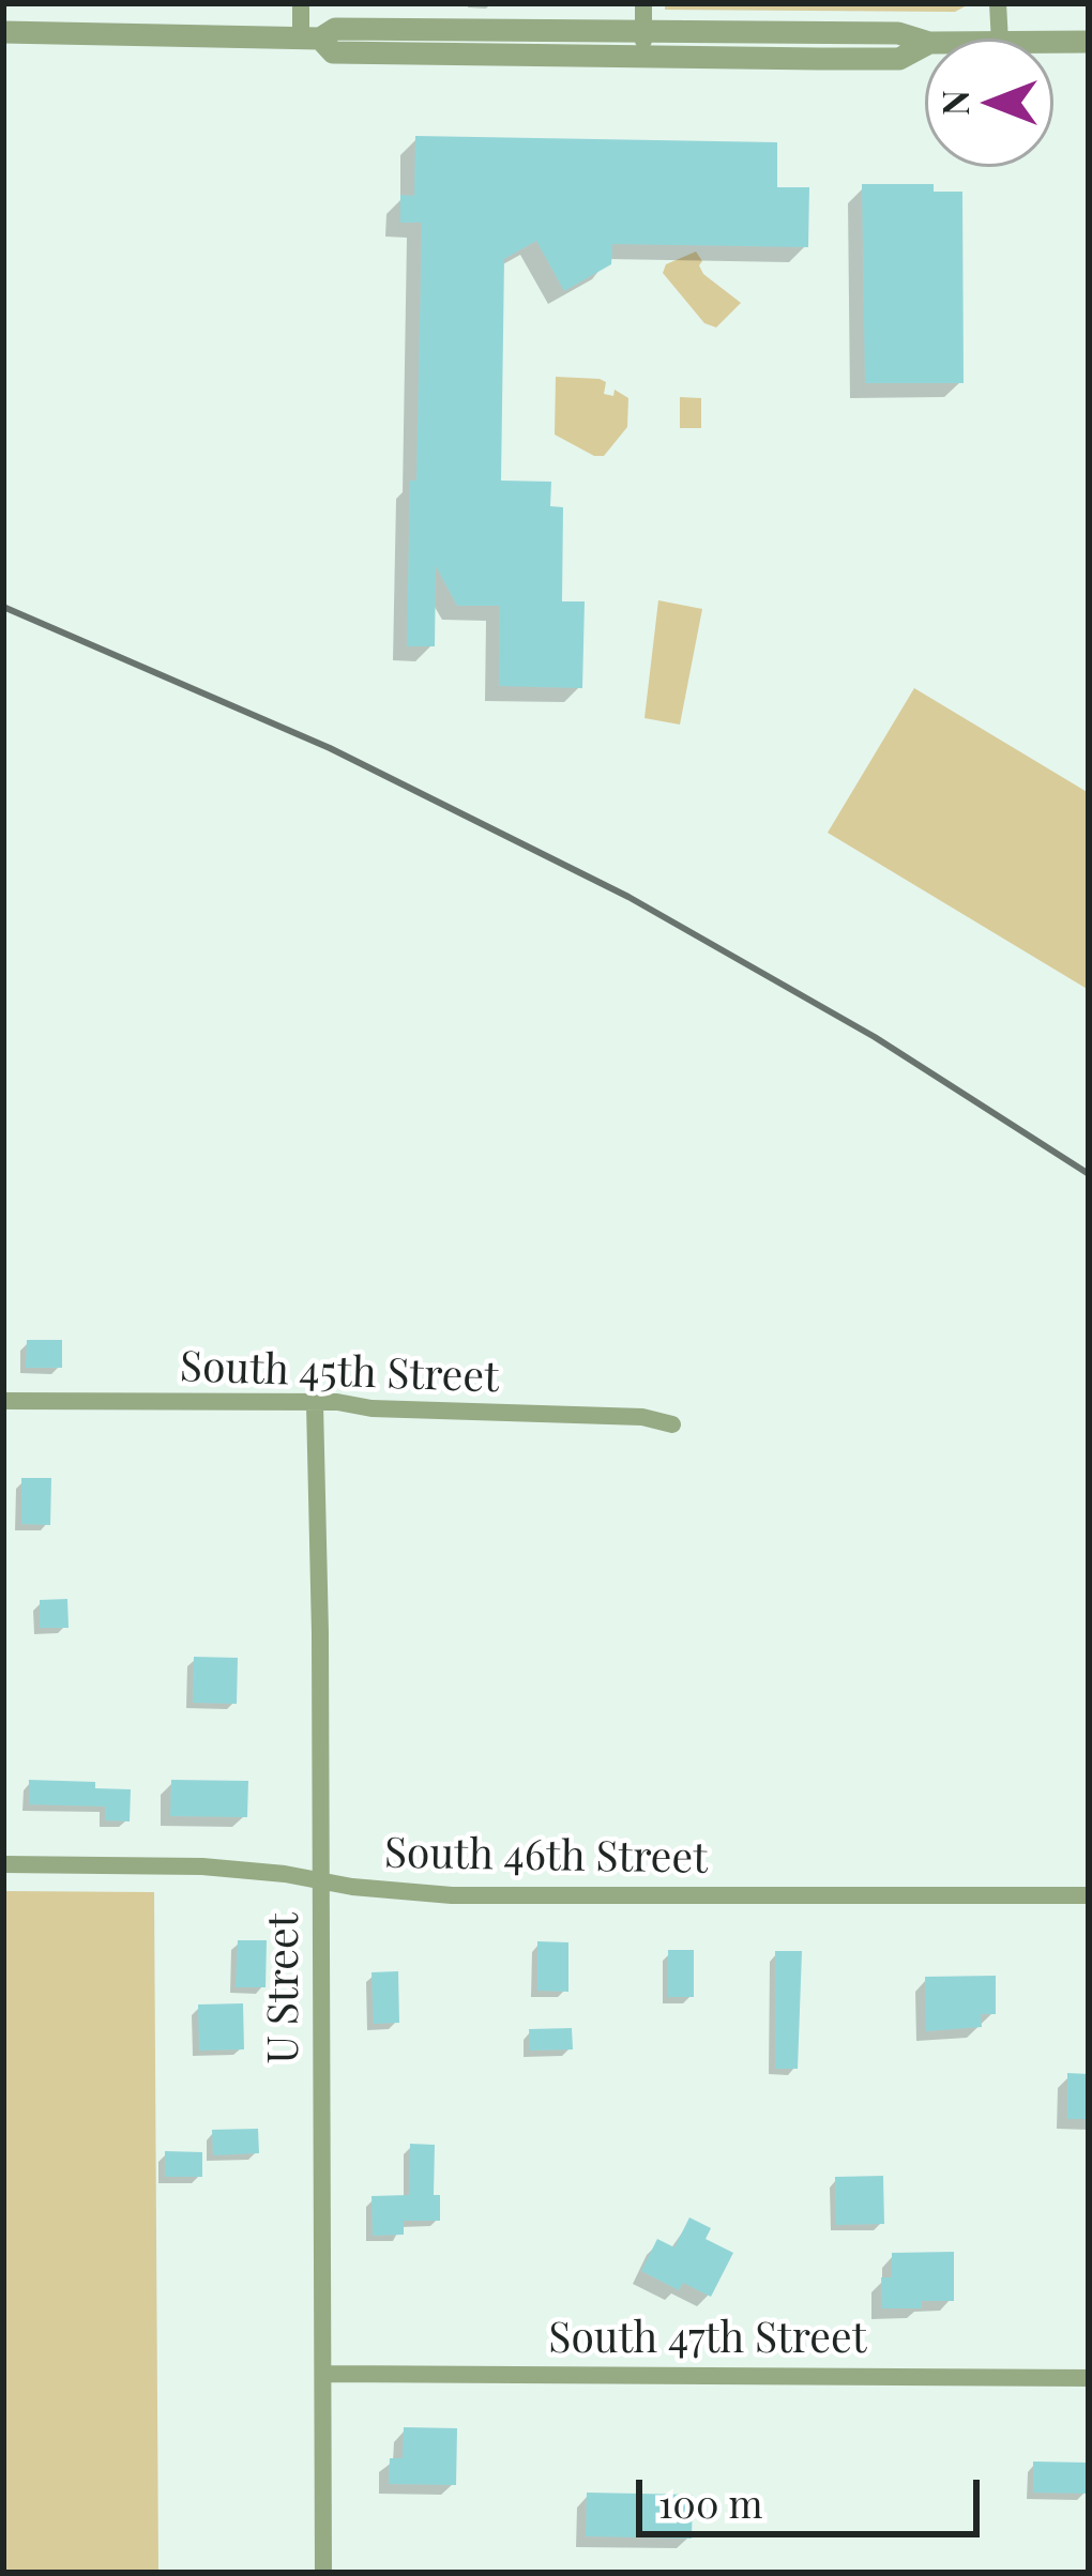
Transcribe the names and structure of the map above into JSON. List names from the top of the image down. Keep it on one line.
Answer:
{"streets":{"street":["South 45th Street","South 46th Street","U Street","South 47th Street"]},"crossings":[["South 45th Street","U Street"],["South 46th Street","U Street"],["U Street","South 47th Street"]],"scale_bar":"100 m","north":"left"}
